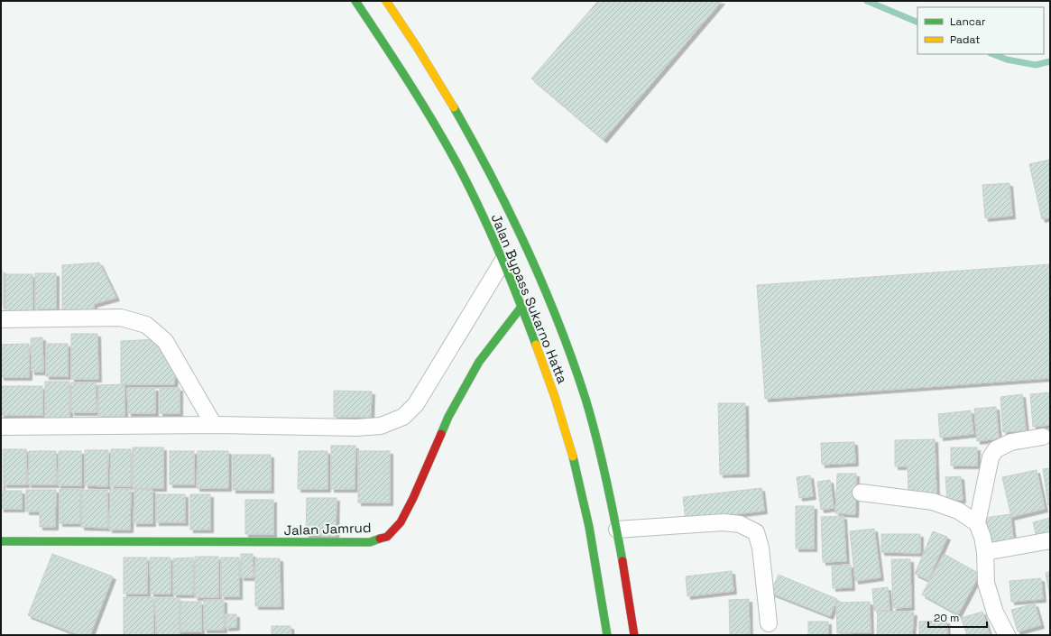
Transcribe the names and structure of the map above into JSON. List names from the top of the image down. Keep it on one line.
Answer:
{"streets":{"main road":["Jalan Bypass Sukarno Hatta","Jalan Jamrud"]},"crossings":[["Jalan Bypass Sukarno Hatta","Jalan Jamrud"]],"legend":["Lancar","Padat"],"scale_bar":"20 m"}
